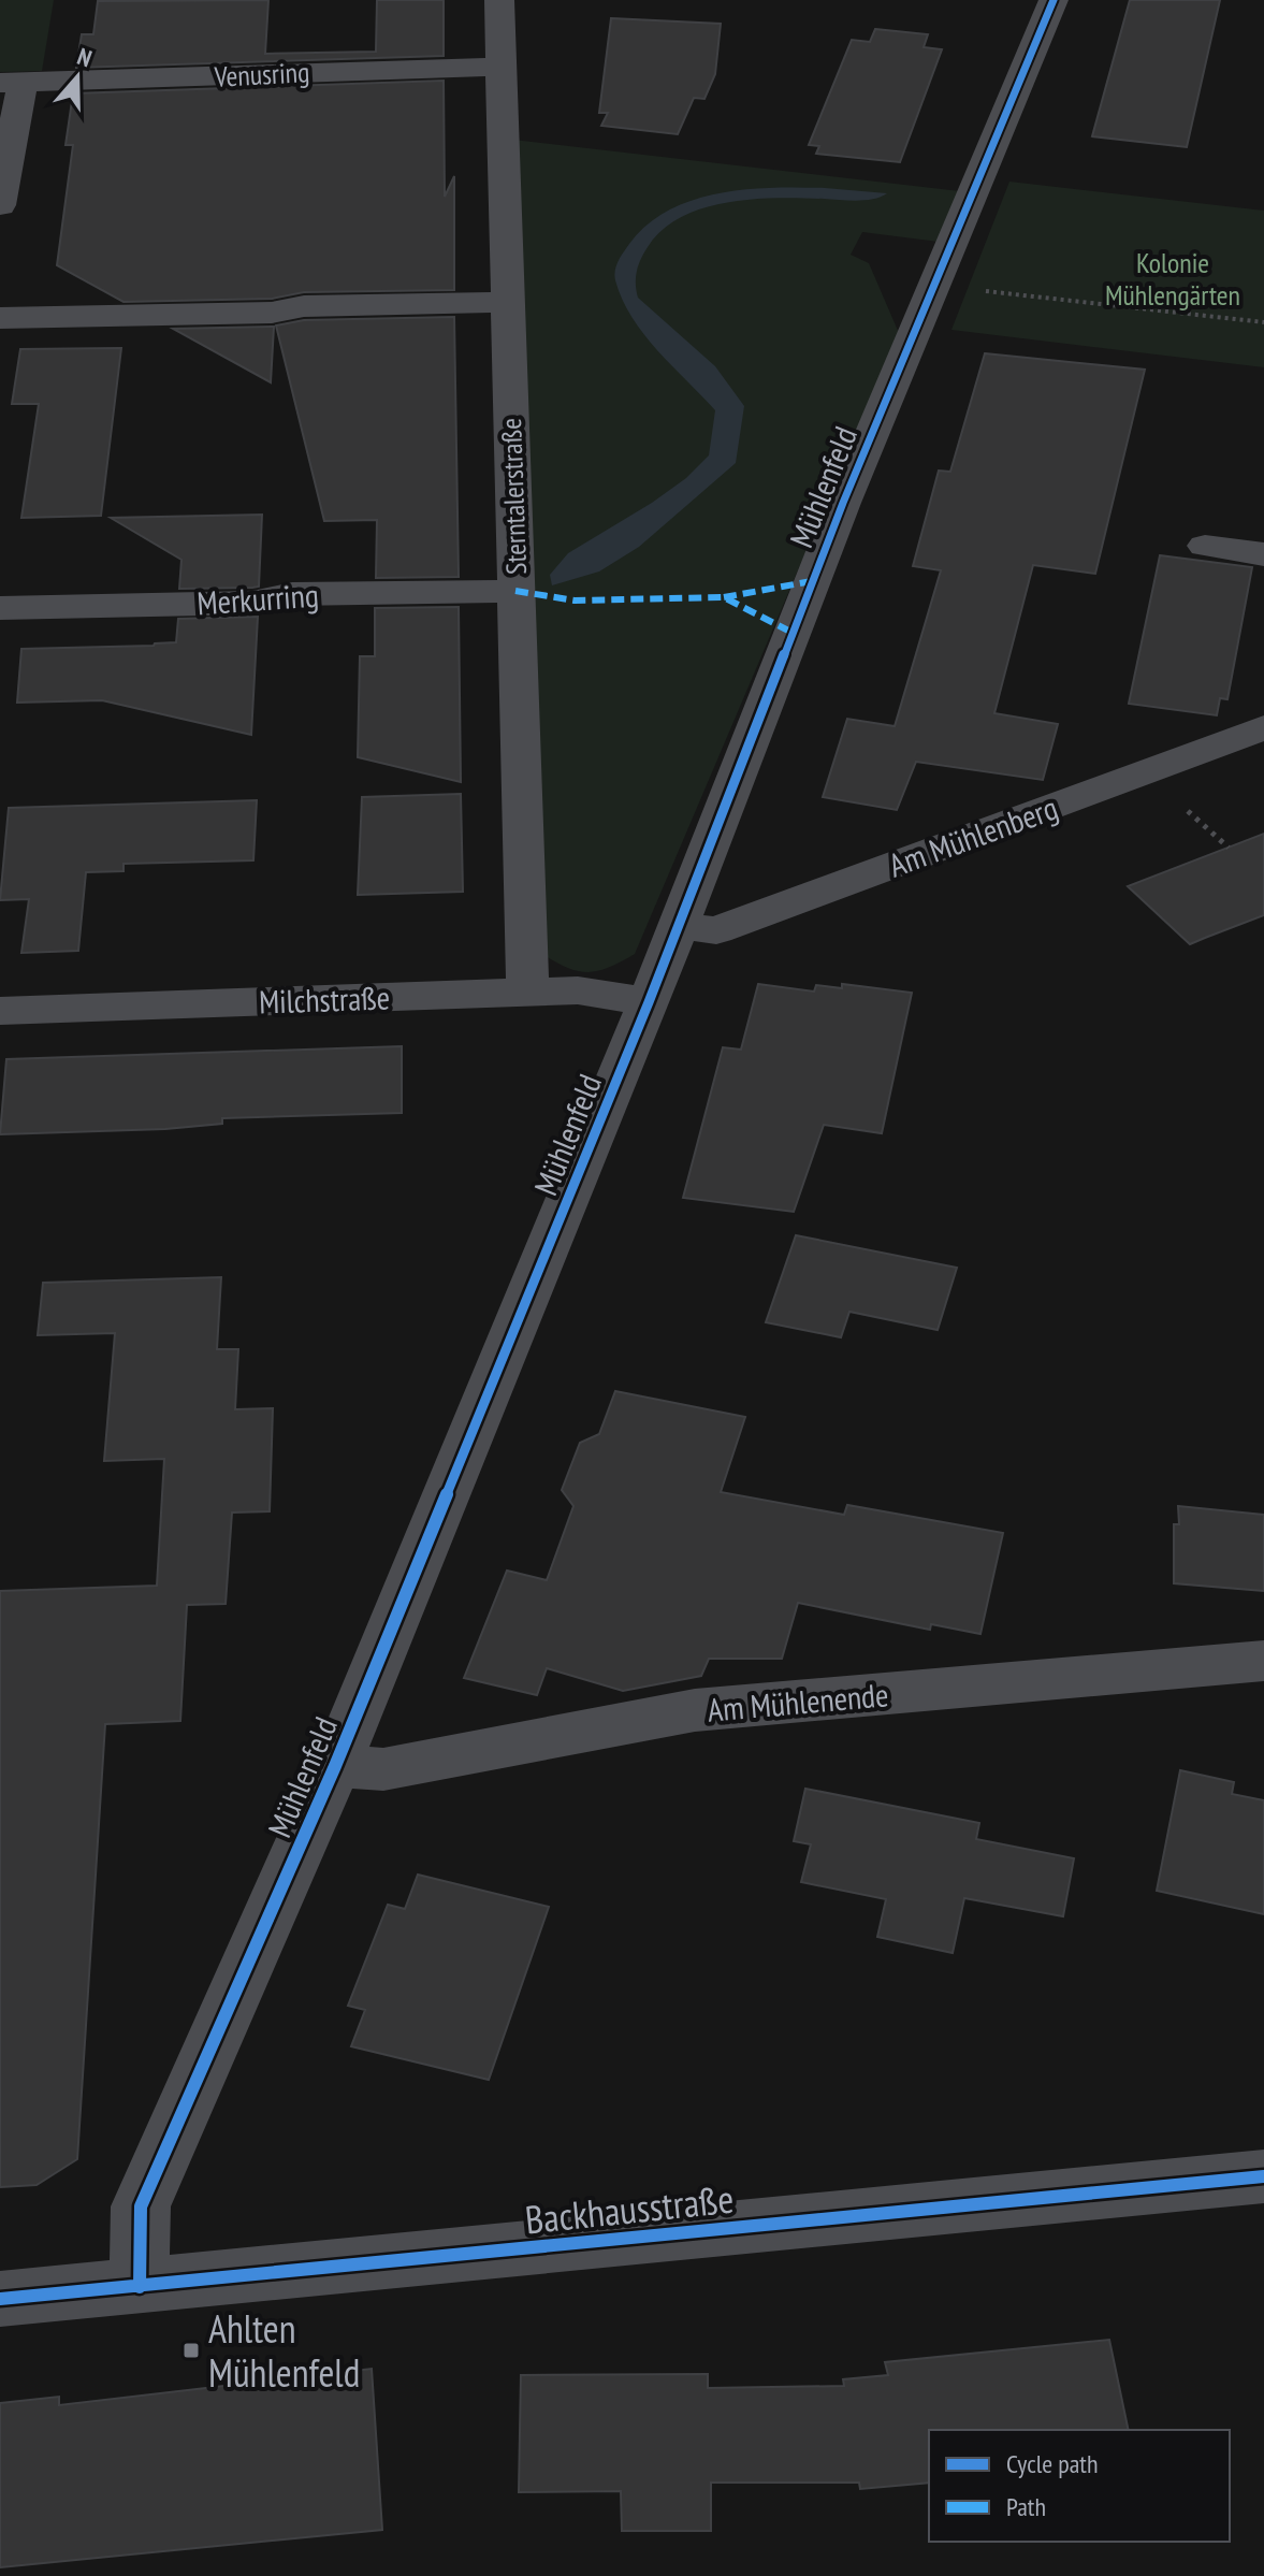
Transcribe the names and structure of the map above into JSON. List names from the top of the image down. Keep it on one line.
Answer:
{"streets":{"street":["Venusring","Mühlenfeld","Sterntalerstraße","Merkurring","Am Mühlenberg","Milchstraße","Am Mühlenende","Backhausstraße"]},"crossings":[["Venusring","Sterntalerstraße"],["Mühlenfeld","Am Mühlenberg"],["Mühlenfeld","Milchstraße"],["Mühlenfeld","Am Mühlenende"],["Mühlenfeld","Backhausstraße"],["Sterntalerstraße","Merkurring"],["Sterntalerstraße","Milchstraße"]],"parks":["Kolonie Mühlengärten"],"places":{"transit":["Ahlten Mühlenfeld"]},"legend":["Cycle path","Path"],"north":"top"}
